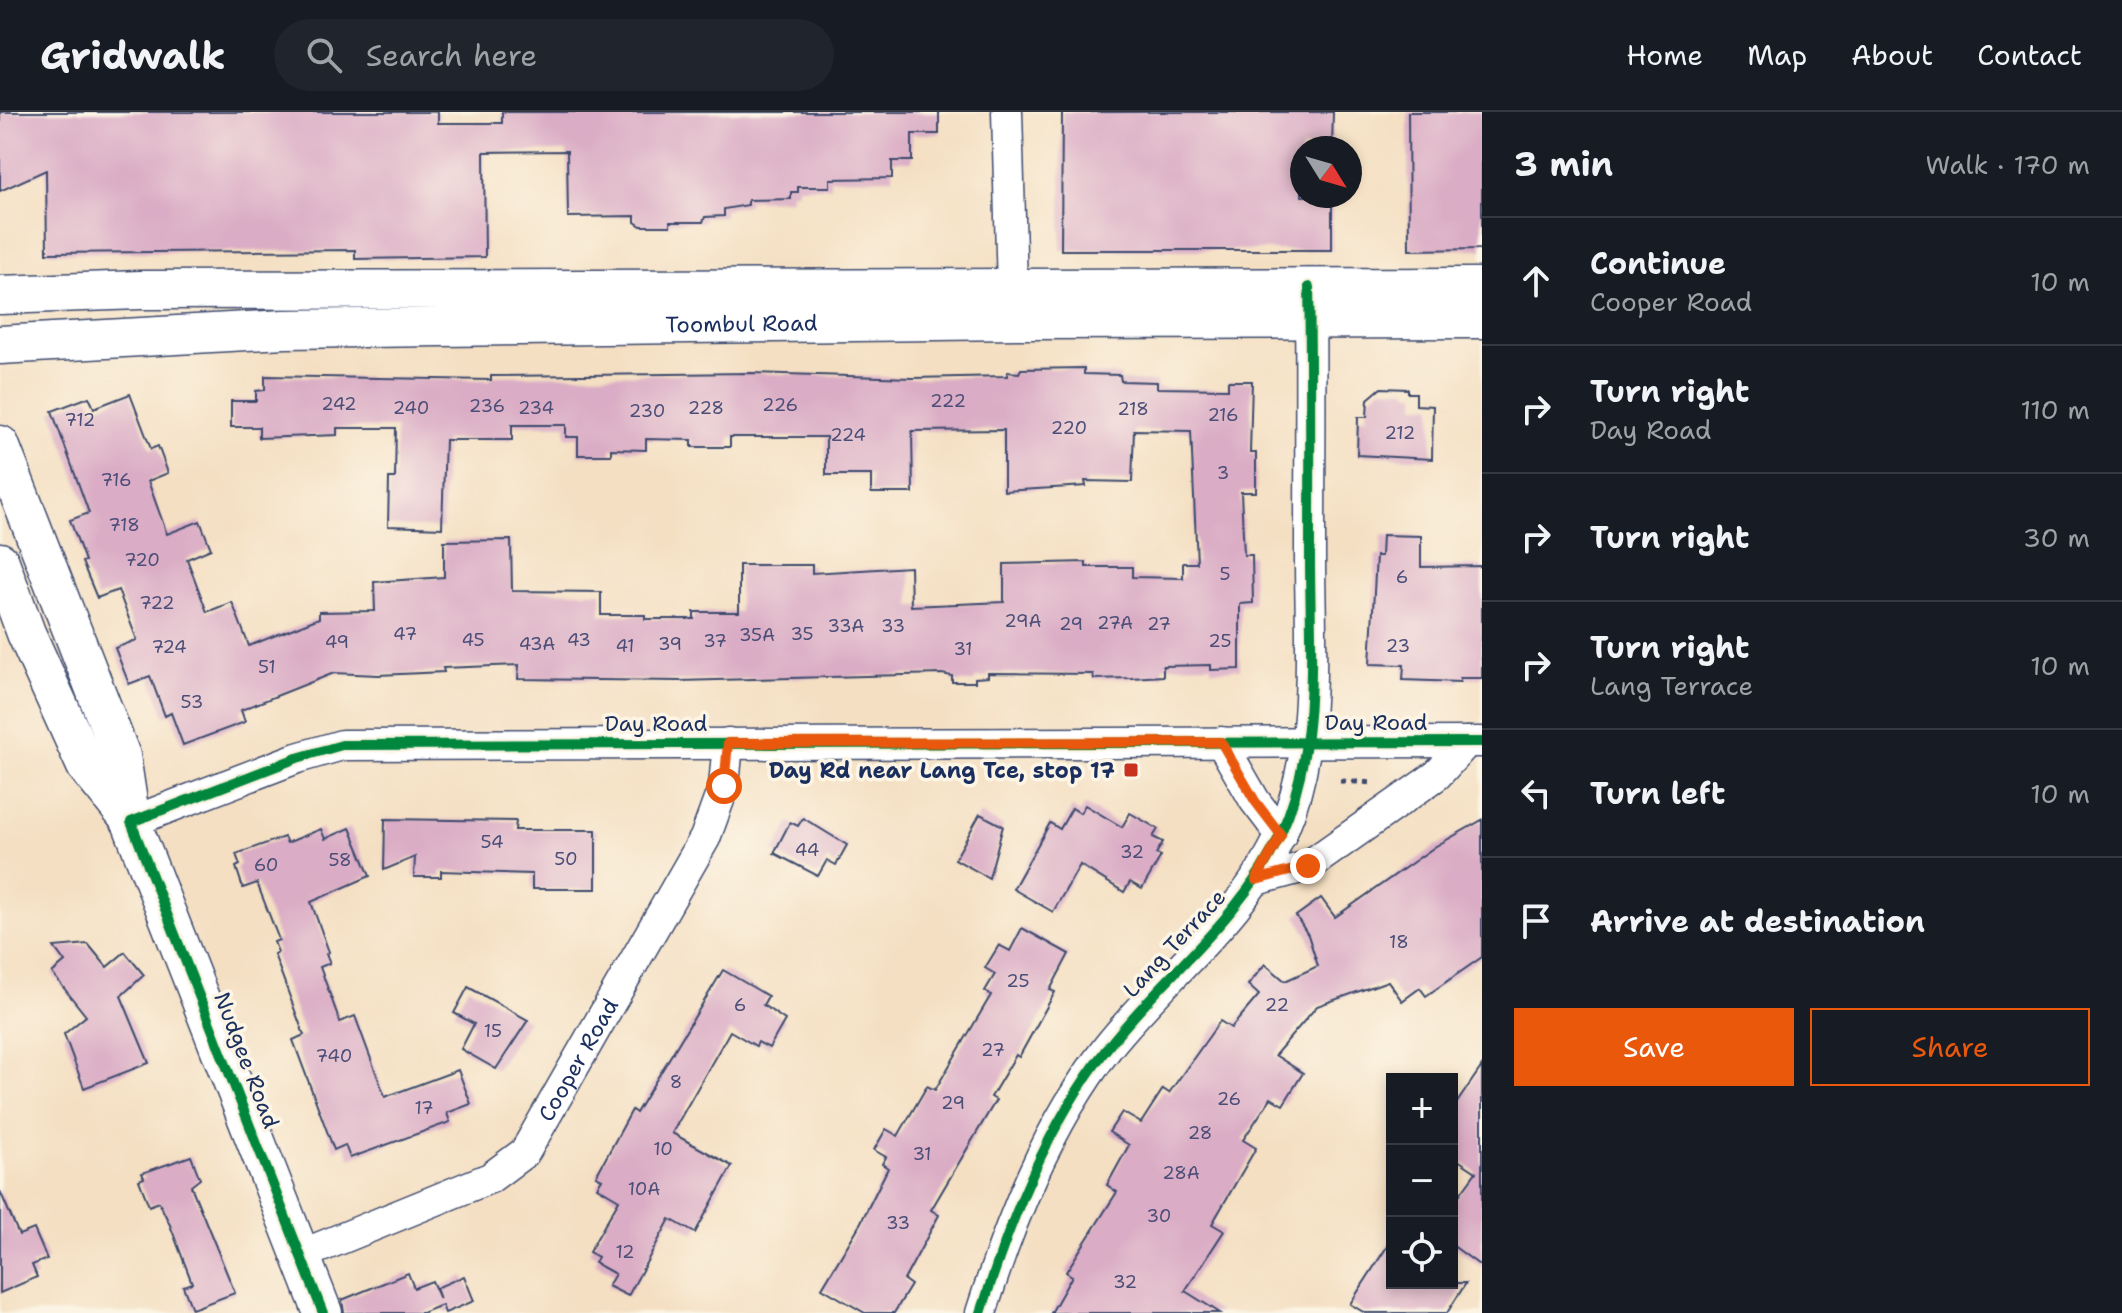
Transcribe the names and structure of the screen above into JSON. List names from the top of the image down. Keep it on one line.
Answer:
{"streets":{"main road":["Toombul Road","Nudgee Road"],"street":["Day Road","Lang Terrace","Cooper Road"]},"crossings":[["Toombul Road","Lang Terrace"],["Day Road","Lang Terrace"],["Day Road","Nudgee Road"],["Day Road","Cooper Road"],["Nudgee Road","Cooper Road"]],"places":{"transit":["Day Rd near Lang Tce, stop 17"]},"house_numbers":["222","242","226","236","240","234","228","218","230","216","712","220","212","224","3","716","718","720","5","6","722","29A","27A","29","27","33A","33","47","35","35A","45","43","37","25","49","43A","39","41","23","724","31","51","53","54","44","32","50","58","60","18","25","6","22","15","27","740","8","26","29","17","28","10","31","28A","10A","30","33","12","32"],"north":"bottom right","page":{"header":"Gridwalk","search":"Search here","nav":["Home","Map","About","Contact"],"heading":["3 min","Walk · 170 m"],"list":[["Continue","Cooper Road","10 m"],["Turn right","Day Road","110 m"],["Turn right","30 m"],["Turn right","Lang Terrace","10 m"],["Turn left","10 m"],"Arrive at destination"],"buttons":["Save","Share"],"map_buttons":["+","−"]}}
